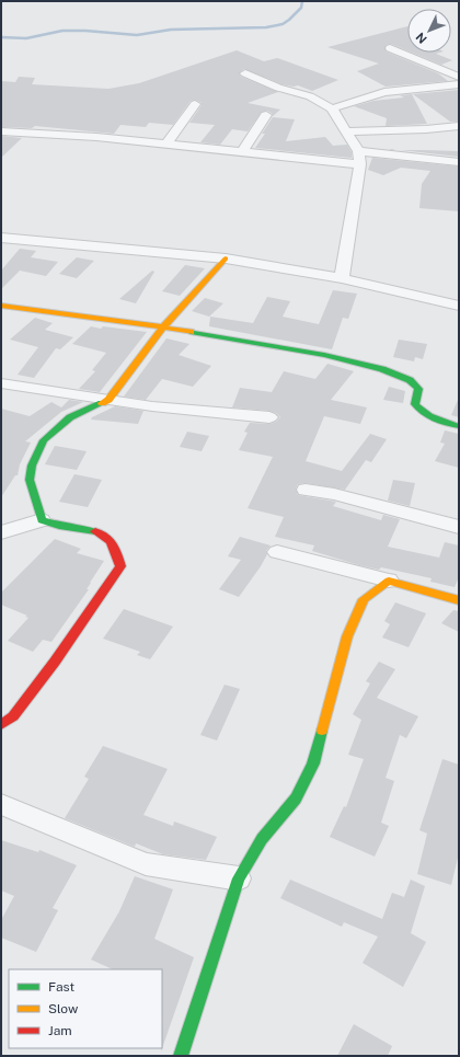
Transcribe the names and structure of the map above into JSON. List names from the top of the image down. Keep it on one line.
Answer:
{"legend":["Fast","Slow","Jam"],"north":"bottom left"}
